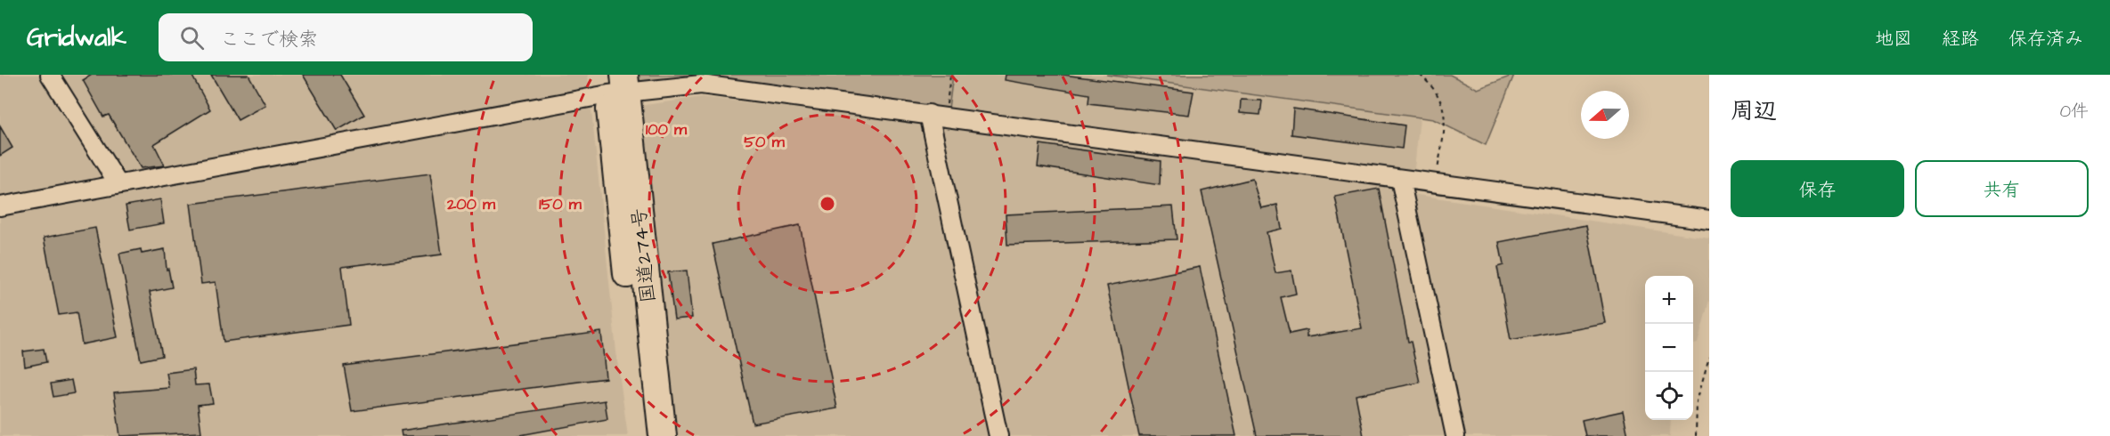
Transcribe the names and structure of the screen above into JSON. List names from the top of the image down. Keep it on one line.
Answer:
{"streets":{"highway":["国道274号"]},"north":"left","page":{"header":"Gridwalk","search":"ここで検索","nav":["地図","経路","保存済み"],"heading":["周辺","0件"],"buttons":["保存","共有"],"map_buttons":["+","−"]},"rings":["100 m","50 m","200 m","150 m"]}
